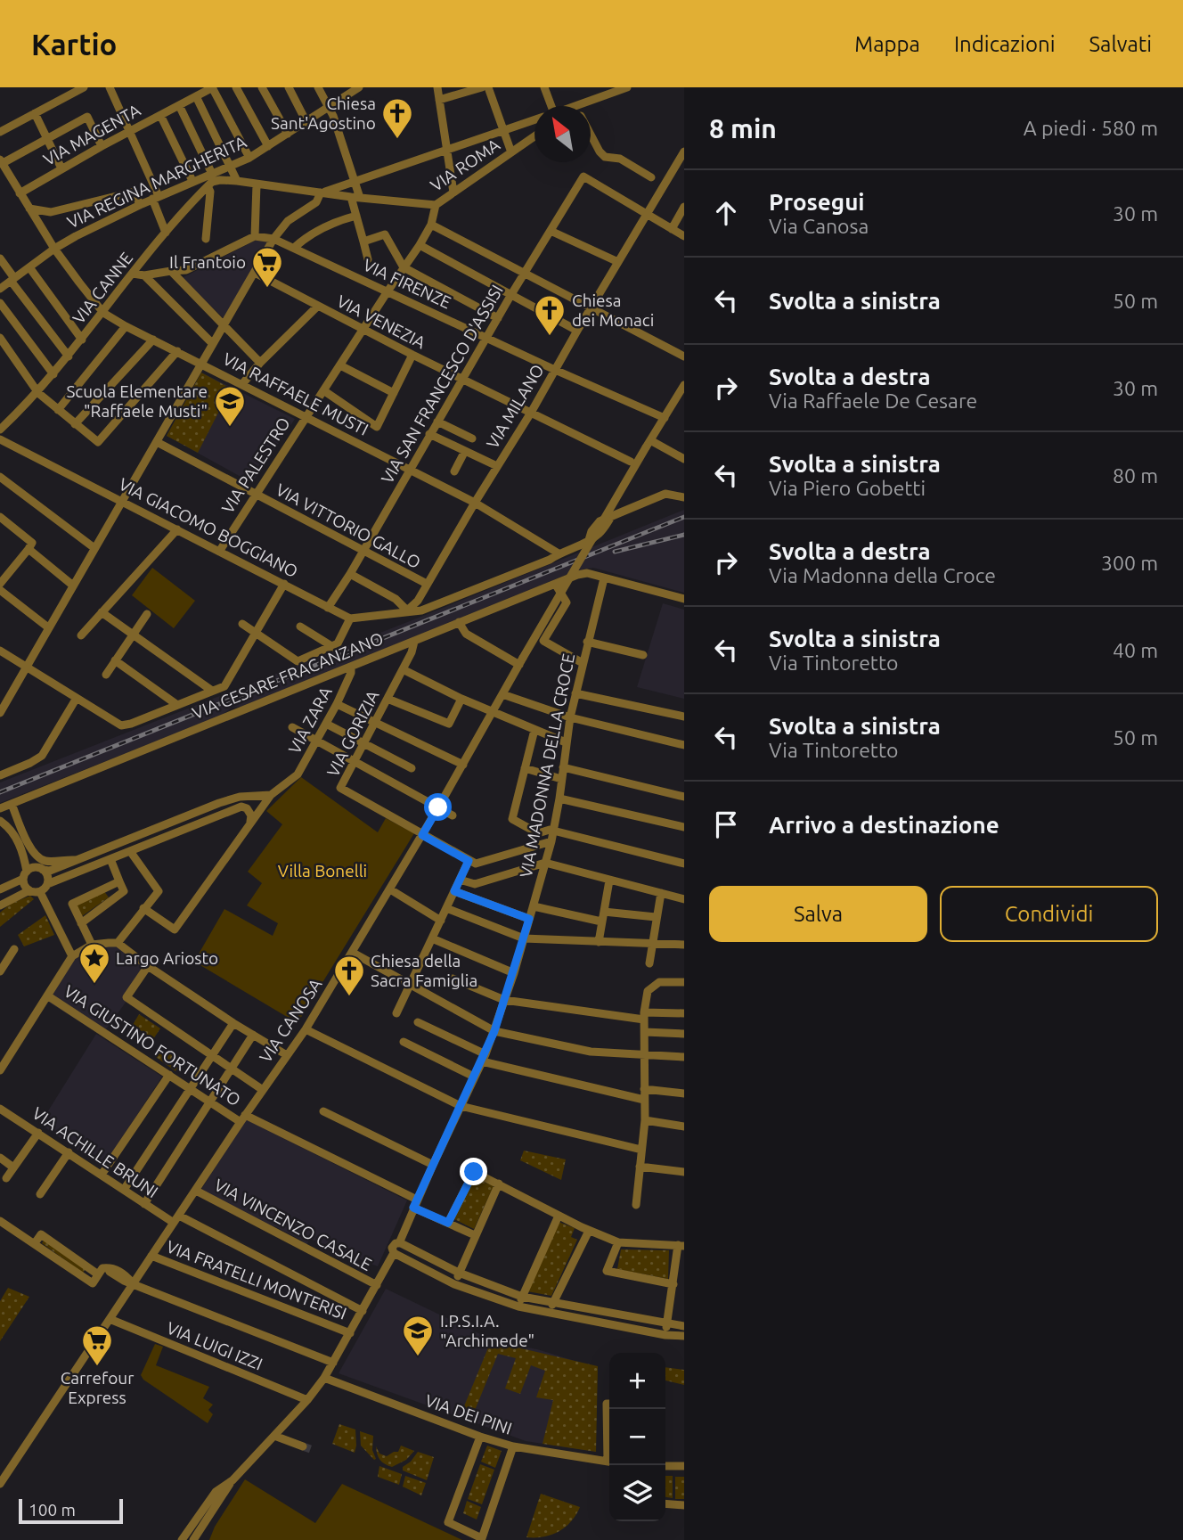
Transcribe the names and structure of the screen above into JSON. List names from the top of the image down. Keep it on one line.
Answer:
{"streets":{"street":["VIA MAGENTA","VIA ROMA","VIA REGINA MARGHERITA","VIA FIRENZE","VIA CANNE","VIA VENEZIA","VIA SAN FRANCESCO D'ASSISI","VIA RAFFAELE MUSTI","VIA MILANO","VIA PALESTRO","VIA VITTORIO GALLO","VIA GIACOMO BOGGIANO","VIA CESARE FRACANZANO","VIA ZARA","VIA GORIZIA","VIA MADONNA DELLA CROCE","VIA CANOSA","VIA GIUSTINO FORTUNATO","VIA ACHILLE BRUNI","VIA VINCENZO CASALE","VIA FRATELLI MONTERISI","VIA LUIGI IZZI","VIA DEI PINI"]},"crossings":[["VIA ROMA","VIA PALESTRO"],["VIA FIRENZE","VIA SAN FRANCESCO D'ASSISI"],["VIA FIRENZE","VIA MILANO"],["VIA FIRENZE","VIA PALESTRO"],["VIA FIRENZE","VIA CANOSA"],["VIA CANNE","VIA RAFFAELE MUSTI"],["VIA VENEZIA","VIA SAN FRANCESCO D'ASSISI"],["VIA VENEZIA","VIA MILANO"],["VIA VENEZIA","VIA PALESTRO"],["VIA SAN FRANCESCO D'ASSISI","VIA RAFFAELE MUSTI"],["VIA SAN FRANCESCO D'ASSISI","VIA MILANO"],["VIA SAN FRANCESCO D'ASSISI","VIA VITTORIO GALLO"],["VIA SAN FRANCESCO D'ASSISI","VIA GIACOMO BOGGIANO"],["VIA RAFFAELE MUSTI","VIA MILANO"],["VIA RAFFAELE MUSTI","VIA PALESTRO"],["VIA MILANO","VIA VITTORIO GALLO"],["VIA PALESTRO","VIA VITTORIO GALLO"],["VIA PALESTRO","VIA GIACOMO BOGGIANO"],["VIA CESARE FRACANZANO","VIA ZARA"],["VIA CESARE FRACANZANO","VIA GORIZIA"],["VIA CESARE FRACANZANO","VIA MADONNA DELLA CROCE"],["VIA GORIZIA","VIA CANOSA"],["VIA MADONNA DELLA CROCE","VIA GIUSTINO FORTUNATO"],["VIA MADONNA DELLA CROCE","VIA ACHILLE BRUNI"],["VIA MADONNA DELLA CROCE","VIA VINCENZO CASALE"],["VIA MADONNA DELLA CROCE","VIA FRATELLI MONTERISI"],["VIA MADONNA DELLA CROCE","VIA LUIGI IZZI"],["VIA MADONNA DELLA CROCE","VIA DEI PINI"],["VIA CANOSA","VIA GIUSTINO FORTUNATO"],["VIA CANOSA","VIA ACHILLE BRUNI"],["VIA CANOSA","VIA VINCENZO CASALE"],["VIA CANOSA","VIA FRATELLI MONTERISI"],["VIA CANOSA","VIA LUIGI IZZI"]],"parks":["Villa Bonelli"],"places":{"church":["Chiesa Sant'Agostino","Chiesa dei Monaci","Chiesa della Sacra Famiglia"],"supermarket":["Il Frantoio","Carrefour Express"],"school or university":["Scuola Elementare \"Raffaele Musti\"","I.P.S.I.A. \"Archimede\""],"place":["Largo Ariosto"]},"scale_bar":"100 m","north":"top left","page":{"header":"Kartio","nav":["Mappa","Indicazioni","Salvati"],"heading":["8 min","A piedi · 580 m"],"list":[["Prosegui","Via Canosa","30 m"],["Svolta a sinistra","50 m"],["Svolta a destra","Via Raffaele De Cesare","30 m"],["Svolta a sinistra","Via Piero Gobetti","80 m"],["Svolta a destra","Via Madonna della Croce","300 m"],["Svolta a sinistra","Via Tintoretto","40 m"],["Svolta a sinistra","Via Tintoretto","50 m"],"Arrivo a destinazione"],"buttons":["Salva","Condividi"],"map_buttons":["+","−"],"scale":"100 m"}}
